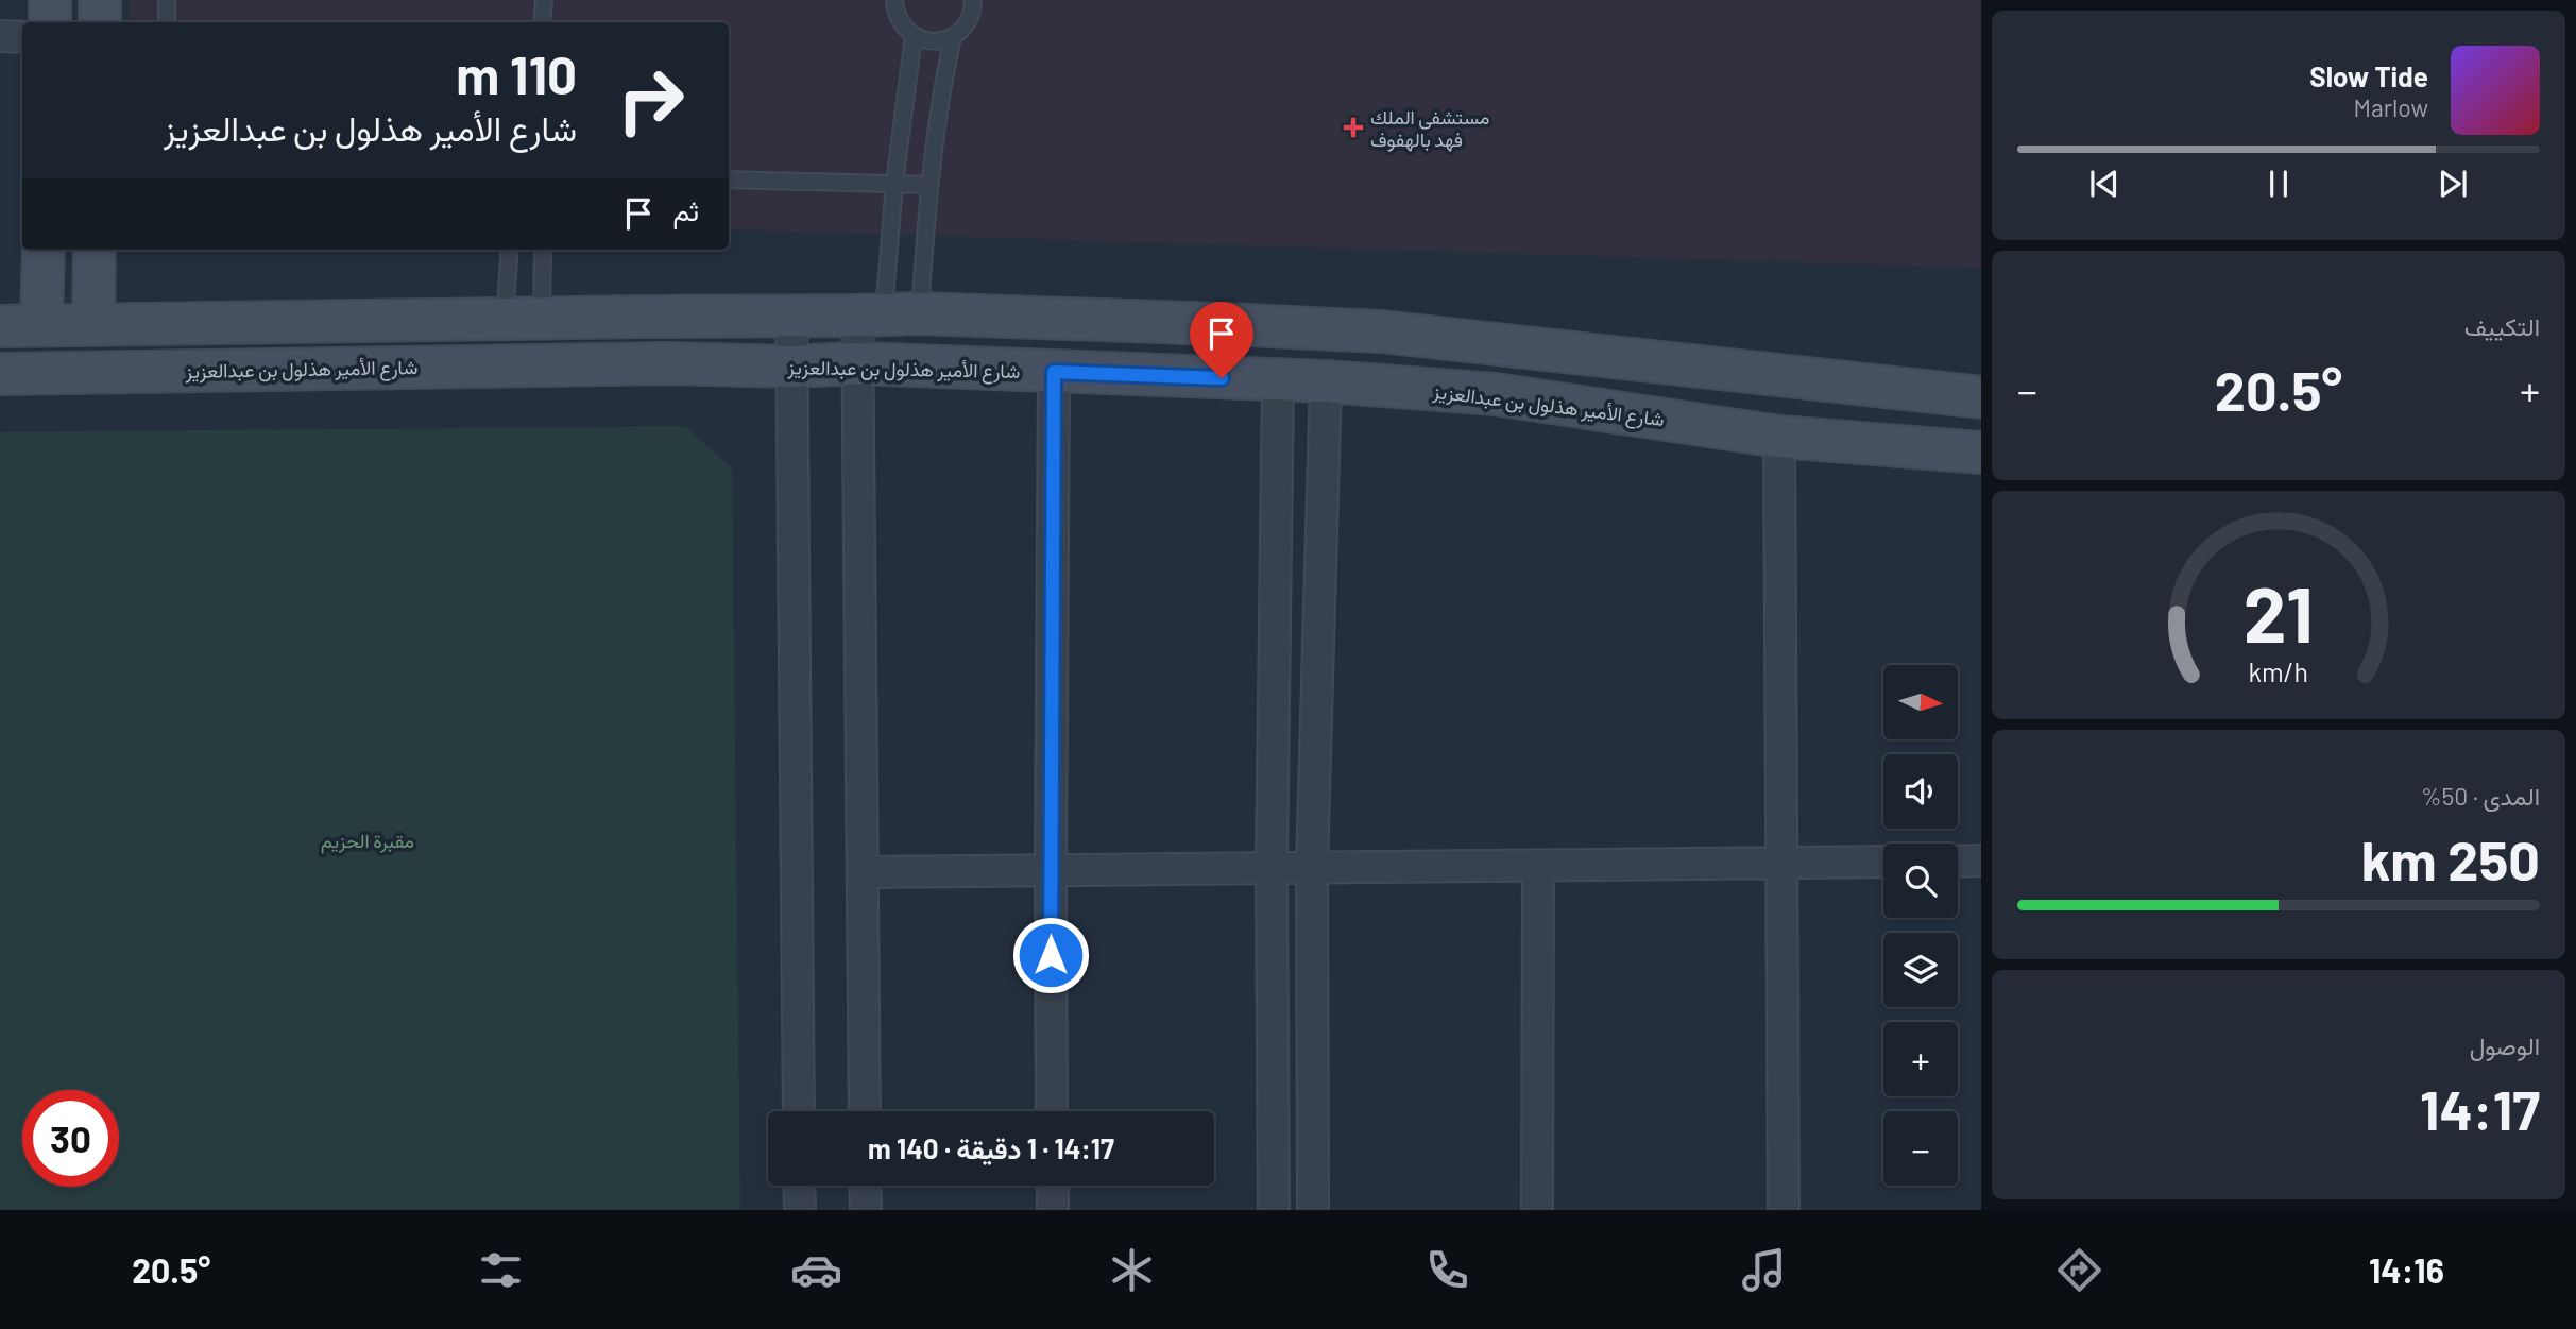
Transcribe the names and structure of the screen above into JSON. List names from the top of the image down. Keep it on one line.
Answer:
{"streets":{"street":["شارع الأمير هذلول بن عبدالعزيز"]},"parks":["مقبرة الحزيم"],"places":{"health":["مستشفى الملك فهد بالهفوف"]},"north":"right","page":{"turn":["110 m","شارع الأمير هذلول بن عبدالعزيز"],"song":["Slow Tide","Marlow"],"then":"ثم","tile":["التكييف",["المدى · 50%","250 km"],["الوصول","14:17"]],"heat":["−","20.5°","+"],"map_buttons":["+","−"],"limit":"30","trip":"14:17 · 1 دقيقة · 140 m","tabs":["14:16","20.5°"],"gauge":["21","km/h"]}}
